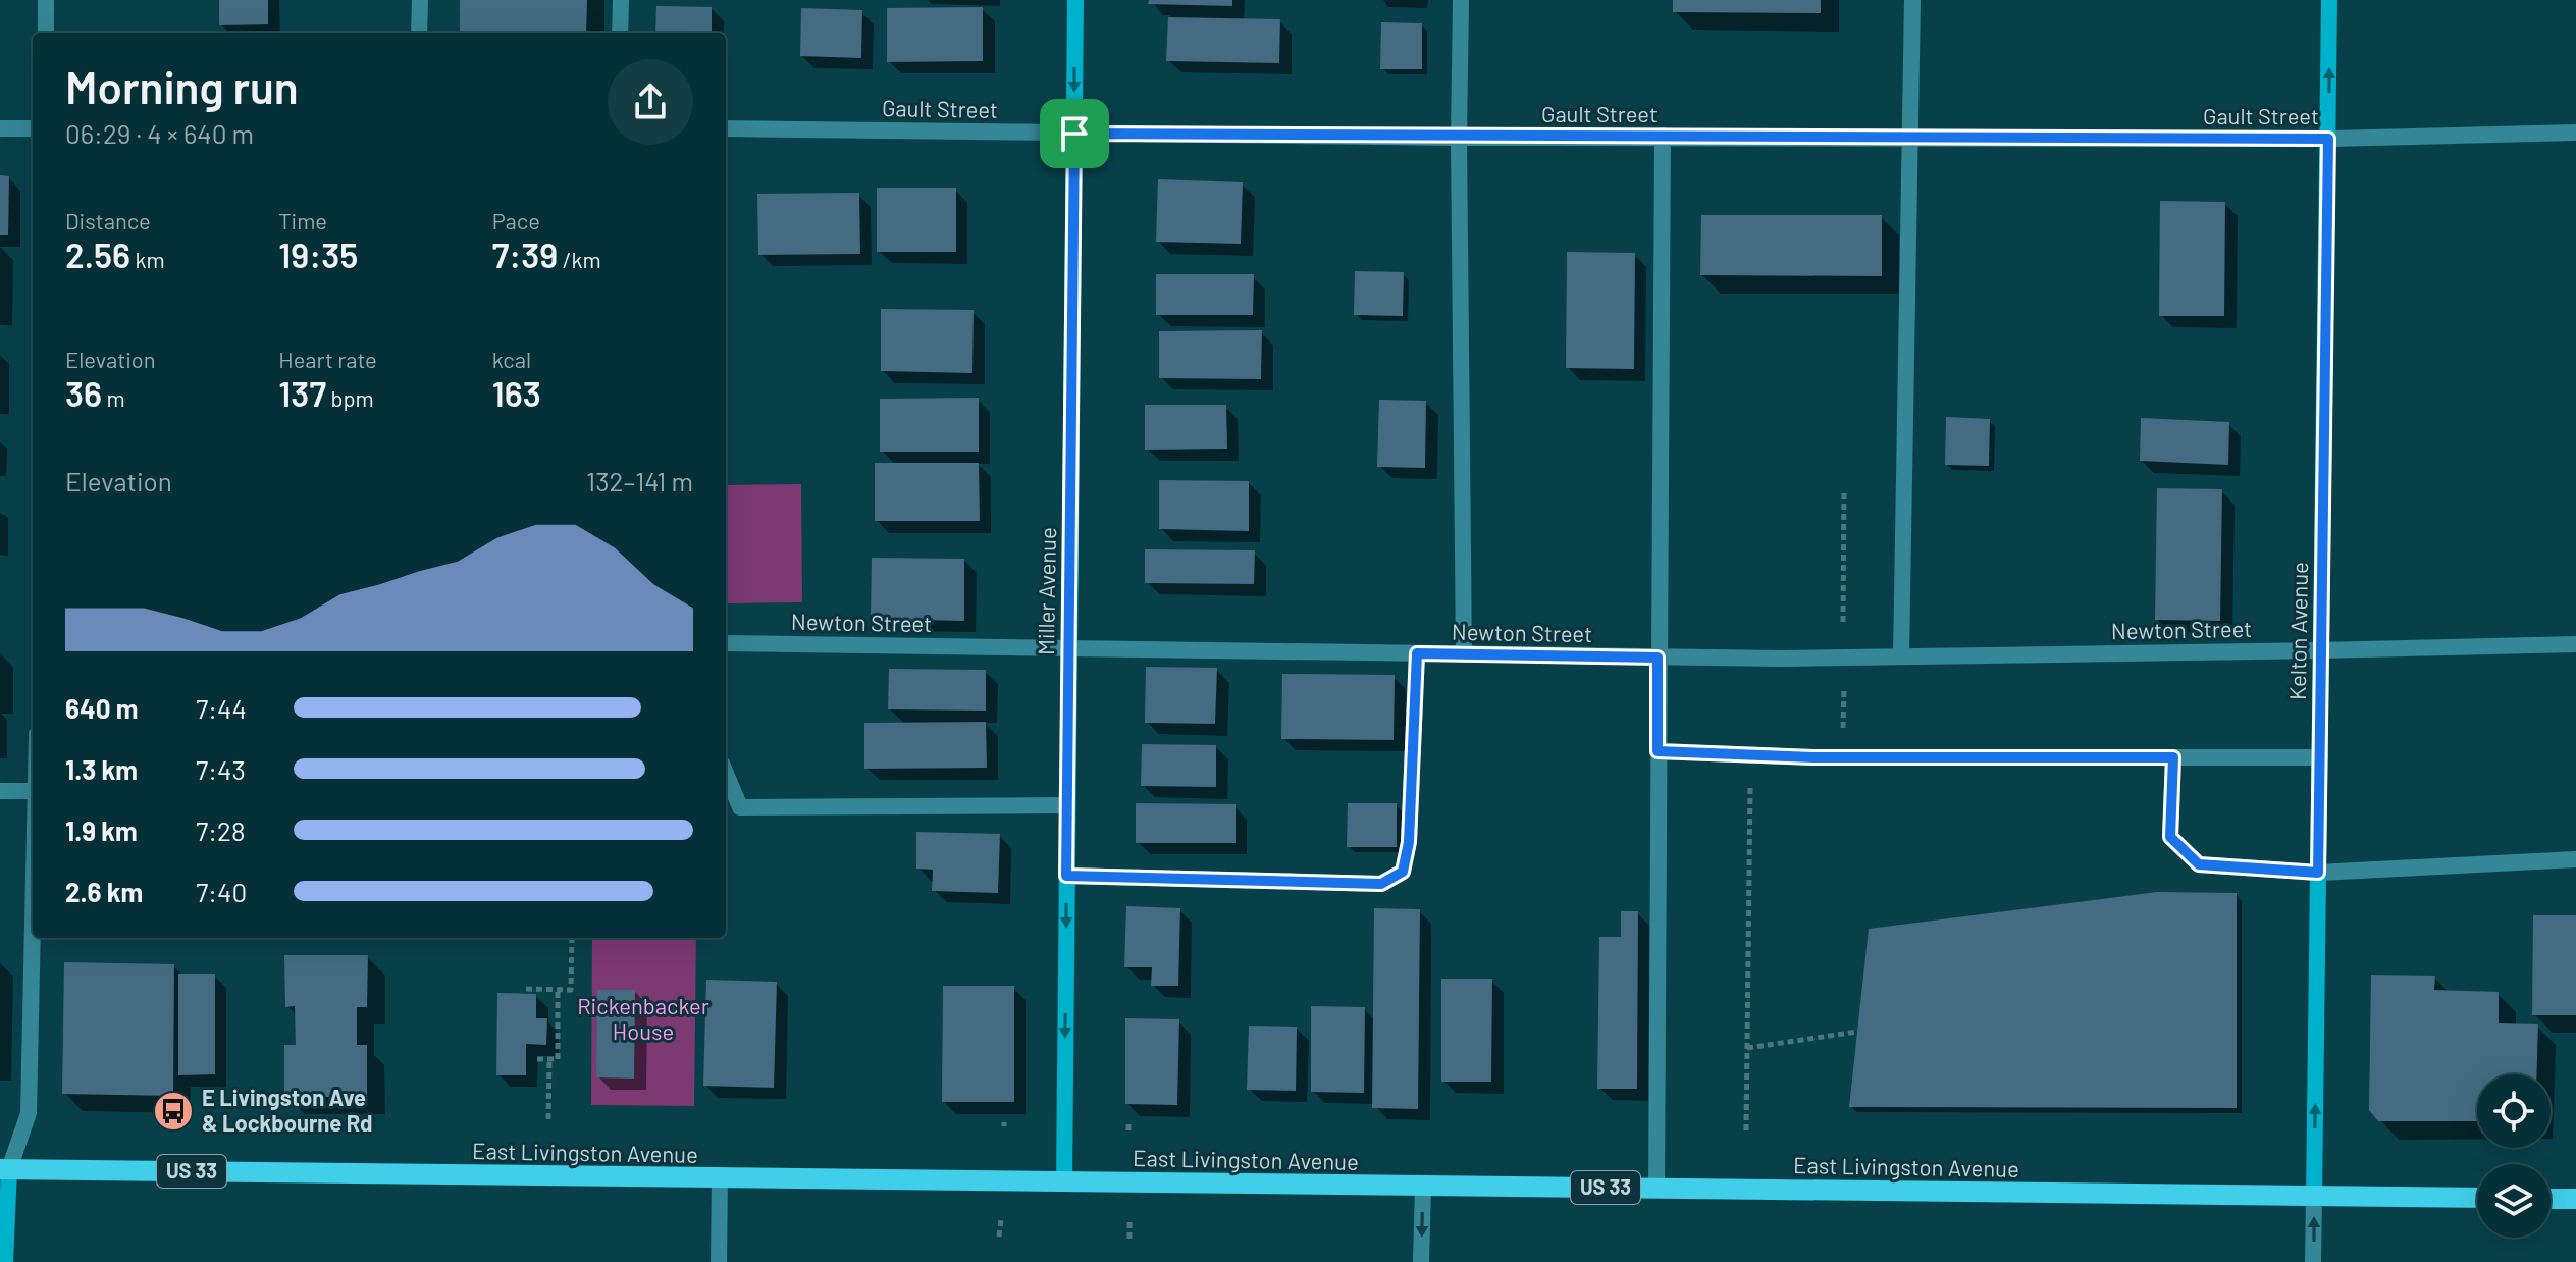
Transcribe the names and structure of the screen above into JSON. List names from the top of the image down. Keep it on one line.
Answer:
{"streets":{"main road":["Miller Avenue","Kelton Avenue","East Livingston Avenue","US 33"],"street":["Gault Street","Newton Street"]},"crossings":[["Gault Street","Miller Avenue"],["Gault Street","Kelton Avenue"],["Miller Avenue","Newton Street"],["Miller Avenue","East Livingston Avenue"],["Newton Street","Kelton Avenue"],["Kelton Avenue","East Livingston Avenue"]],"one_way":["Miller Avenue","Kelton Avenue"],"parks":["Rickenbacker House"],"places":{"bus stop":["E Livingston Ave & Lockbourne Rd"]},"page":{"heading":["Morning run","06:29 · 4 × 640 m"],"stats":[["Distance","2.56 km"],["Time","19:35"],["Pace","7:39 /km"],["Elevation","36 m"],["Heart rate","137 bpm"],["kcal","163"]],"chart":["Elevation","132–141 m"],"list":[{"name":"640 m","note":"7:44"},{"name":"1.3 km","note":"7:43"},{"name":"1.9 km","note":"7:28"},{"name":"2.6 km","note":"7:40"}]}}
